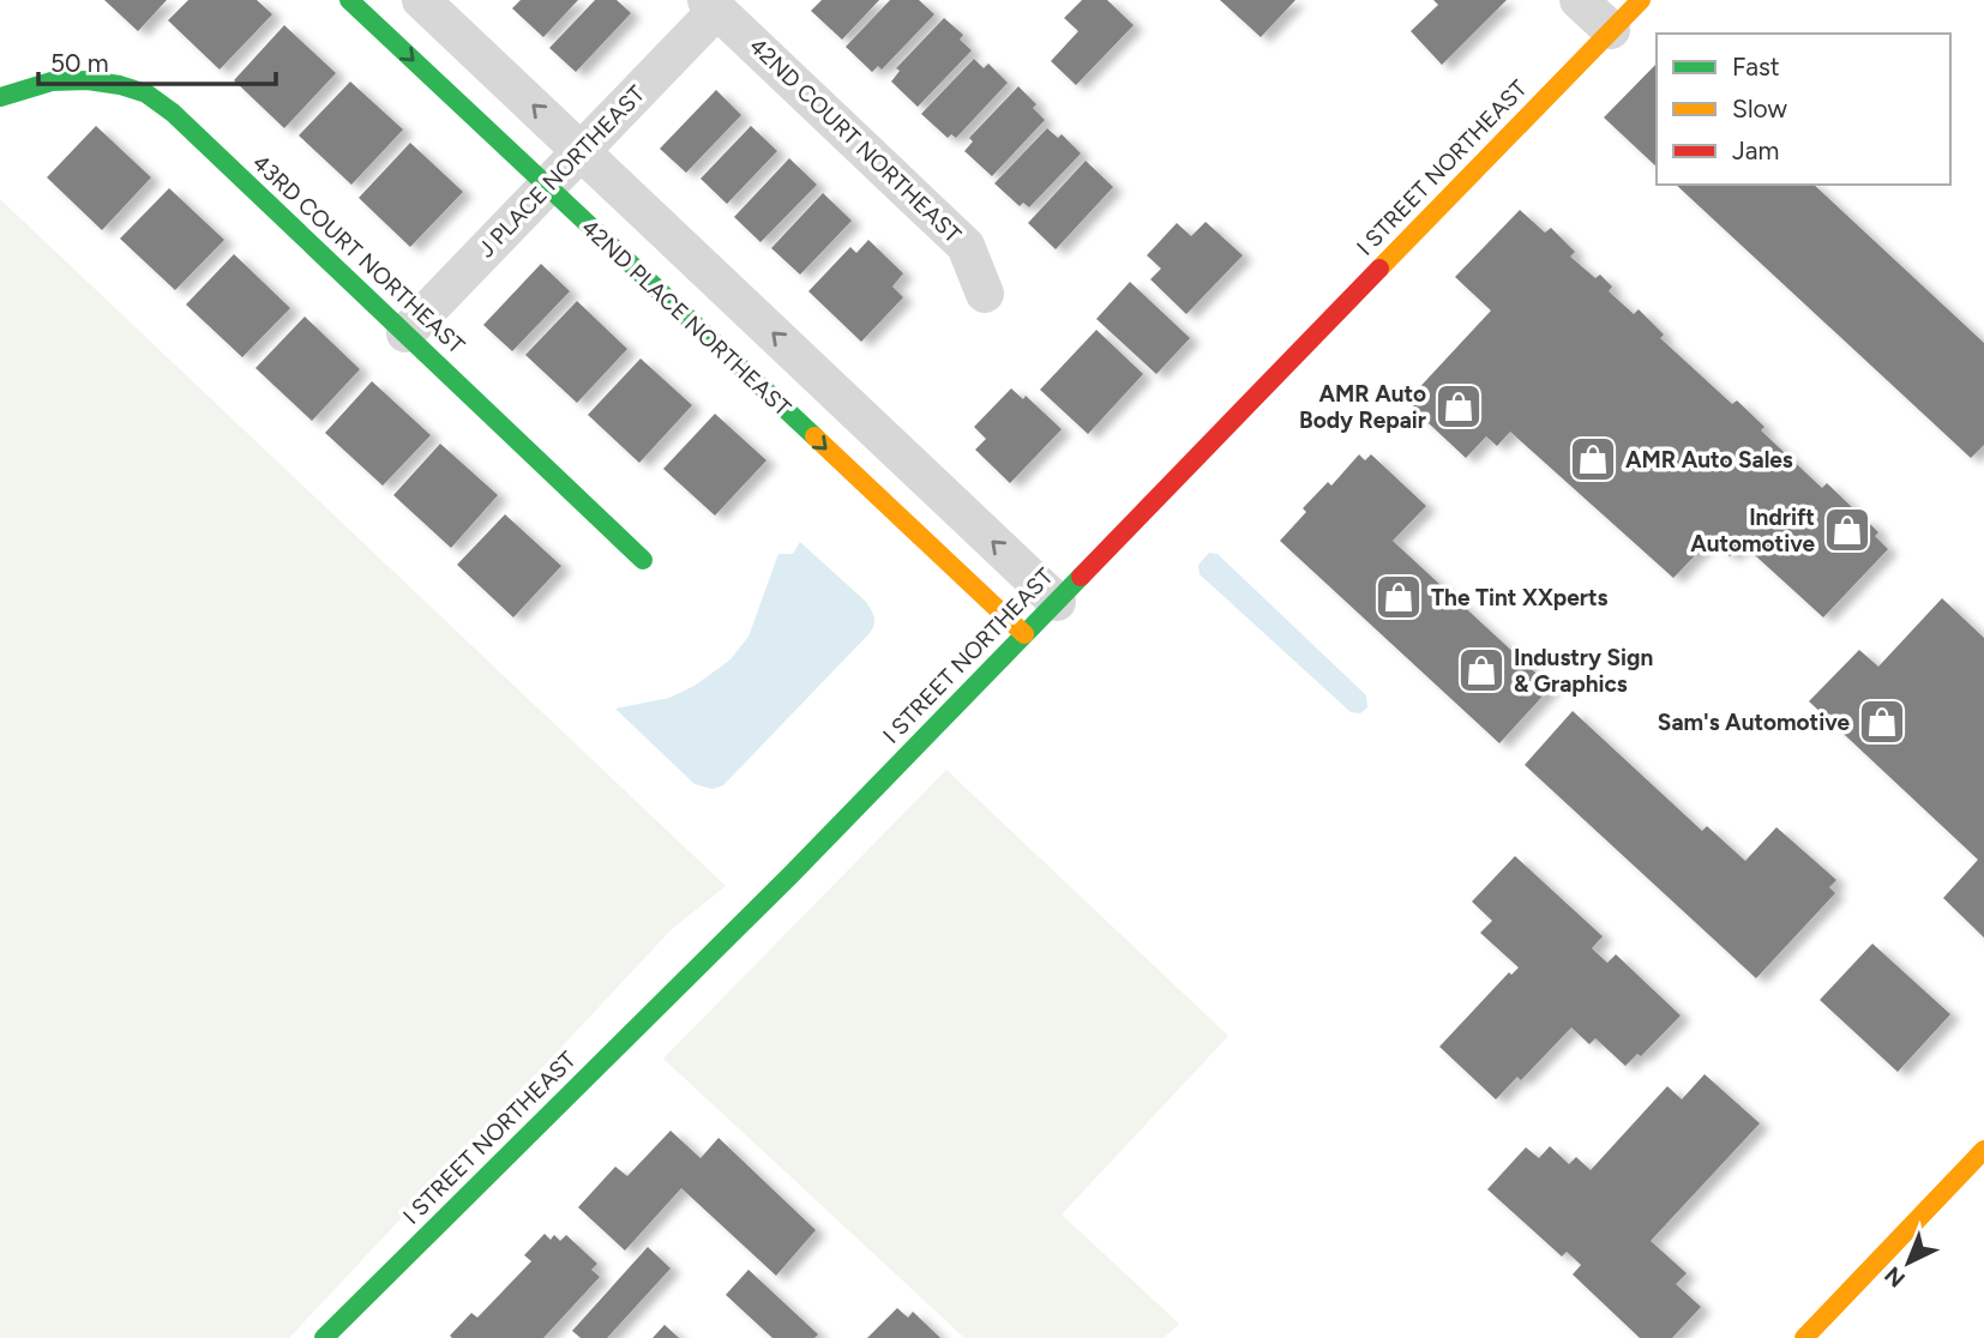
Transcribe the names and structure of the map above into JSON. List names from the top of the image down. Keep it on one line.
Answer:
{"streets":{"street":["42ND COURT NORTHEAST","I STREET NORTHEAST","J PLACE NORTHEAST","43RD COURT NORTHEAST","42ND PLACE NORTHEAST"]},"crossings":[["42ND COURT NORTHEAST","J PLACE NORTHEAST"],["I STREET NORTHEAST","42ND PLACE NORTHEAST"],["J PLACE NORTHEAST","43RD COURT NORTHEAST"],["J PLACE NORTHEAST","42ND PLACE NORTHEAST"]],"places":{"shop":["AMR Auto Body Repair","AMR Auto Sales","Indrift Automotive","The Tint XXperts","Industry Sign & Graphics","Sam's Automotive"]},"legend":["Fast","Slow","Jam"],"scale_bar":"50 m","north":"bottom left"}
